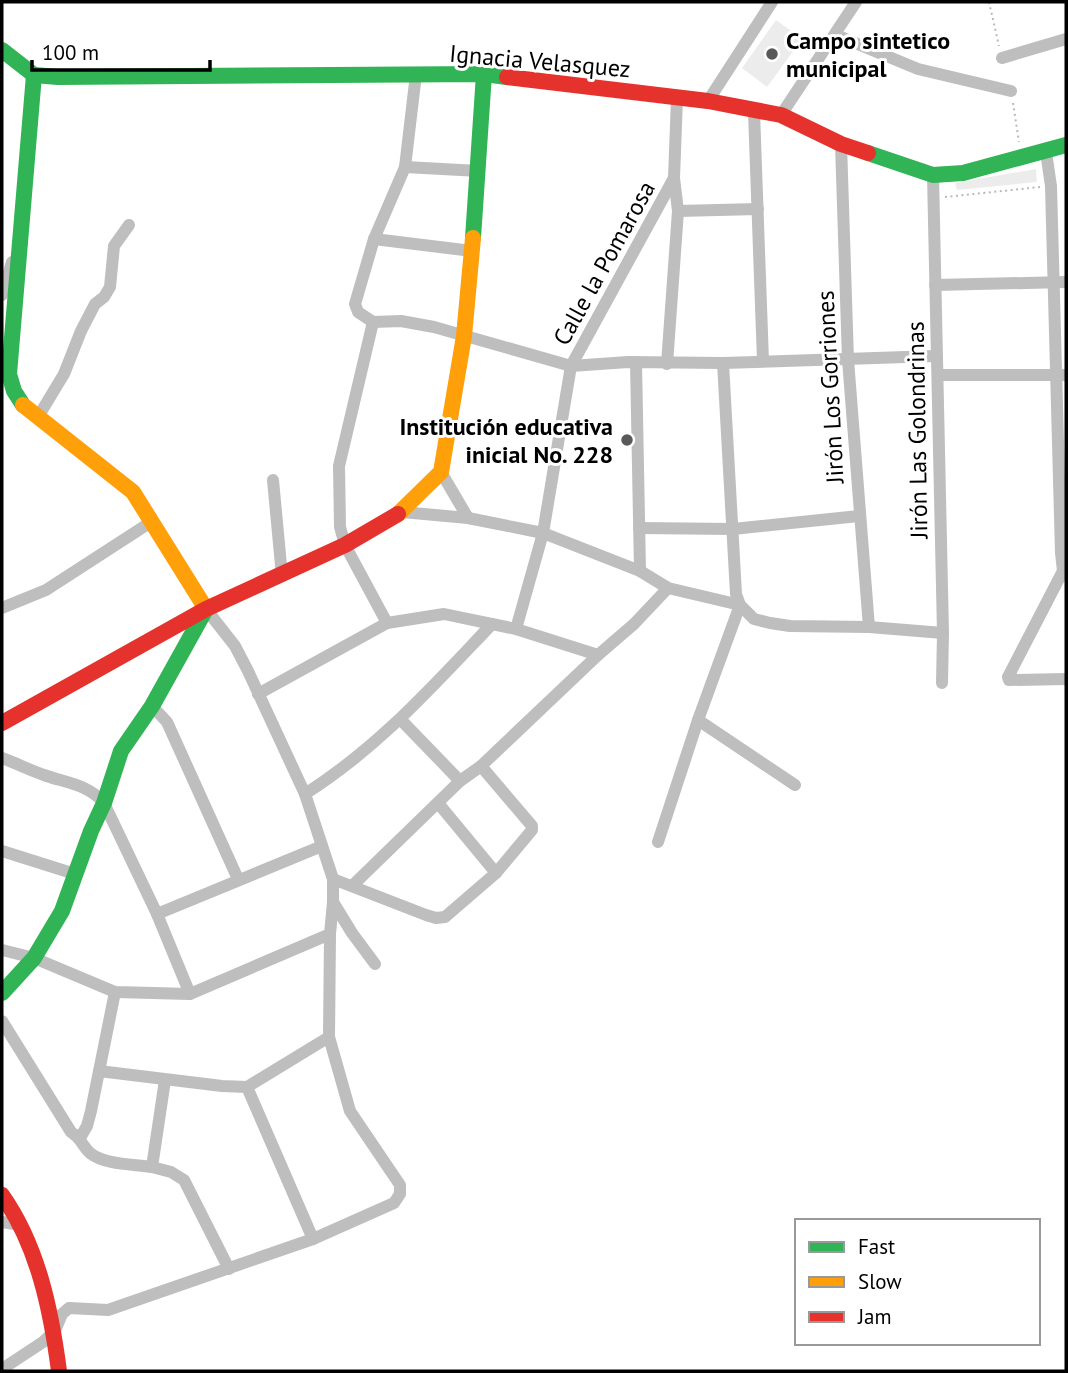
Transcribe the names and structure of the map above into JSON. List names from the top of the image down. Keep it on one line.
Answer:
{"streets":{"main road":["Ignacia Velasquez"],"street":["Calle la Pomarosa","Jirón Los Gorriones","Jirón Las Golondrinas"]},"crossings":[["Ignacia Velasquez","Jirón Los Gorriones"],["Ignacia Velasquez","Jirón Las Golondrinas"]],"places":["Campo sintetico municipal","Institución educativa inicial No. 228"],"legend":["Fast","Slow","Jam"],"scale_bar":"100 m"}
